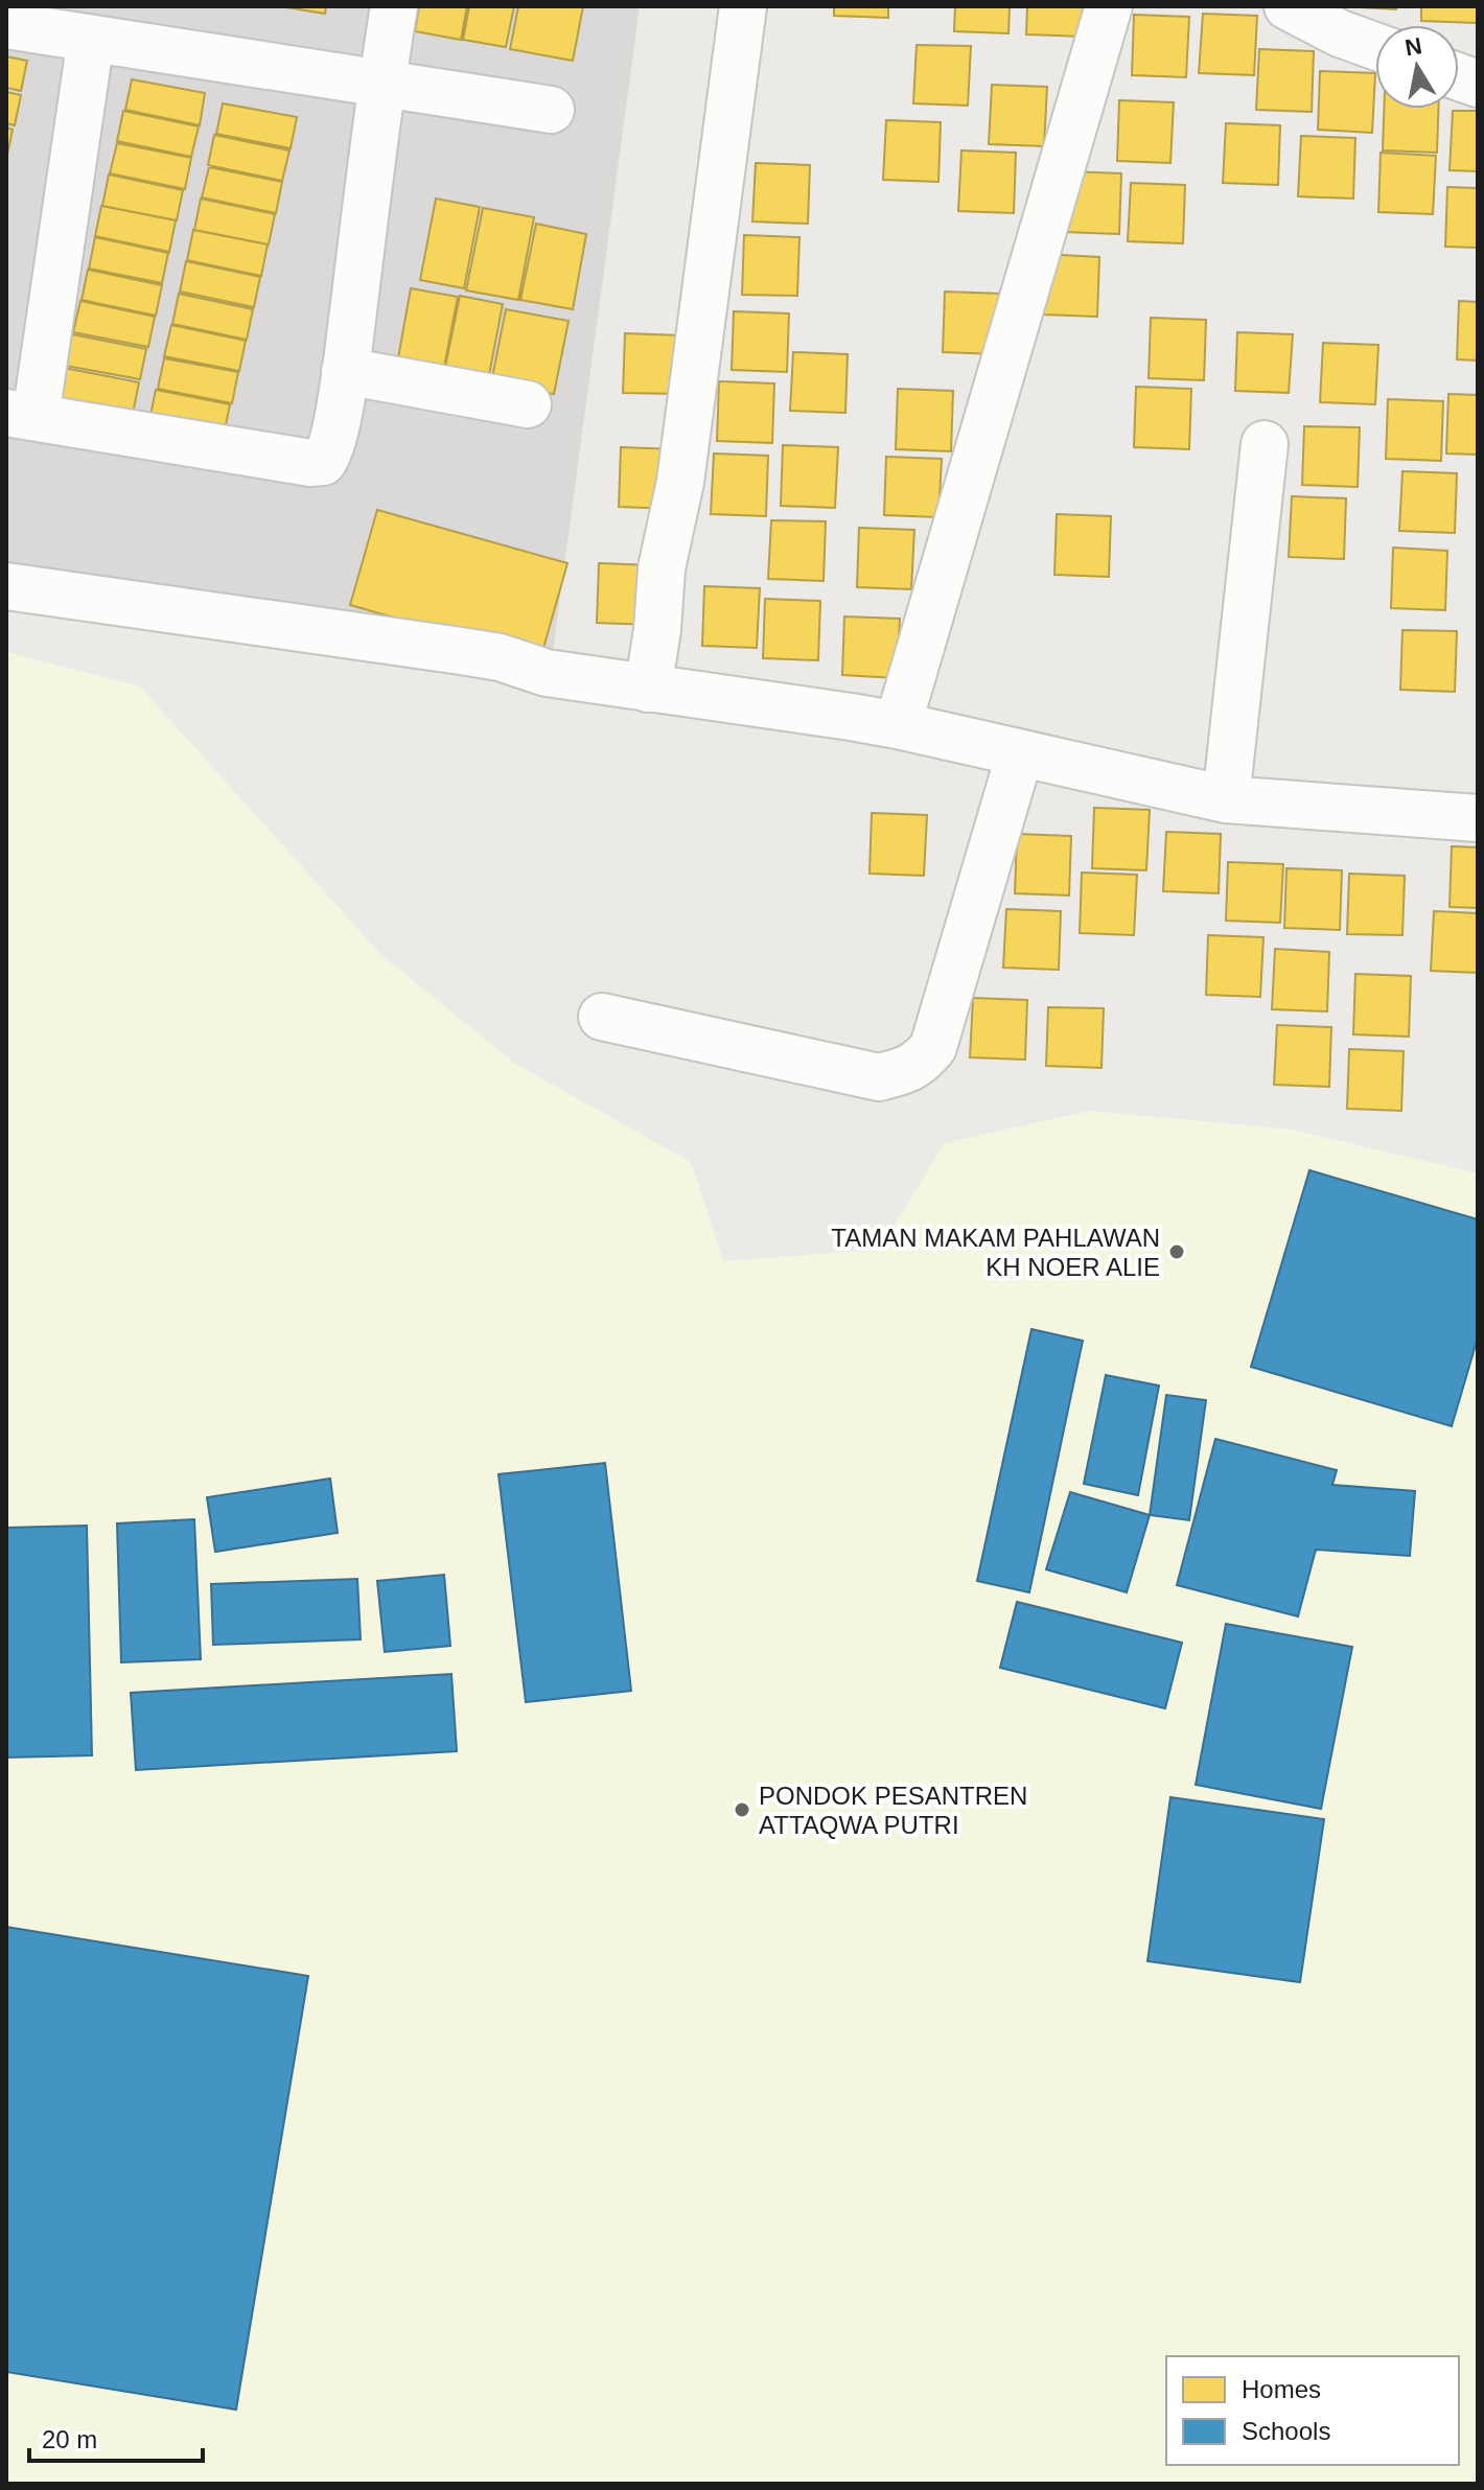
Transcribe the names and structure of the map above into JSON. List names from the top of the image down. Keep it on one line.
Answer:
{"places":["TAMAN MAKAM PAHLAWAN KH NOER ALIE","PONDOK PESANTREN ATTAQWA PUTRI"],"legend":["Homes","Schools"],"scale_bar":"20 m","north":"top"}
